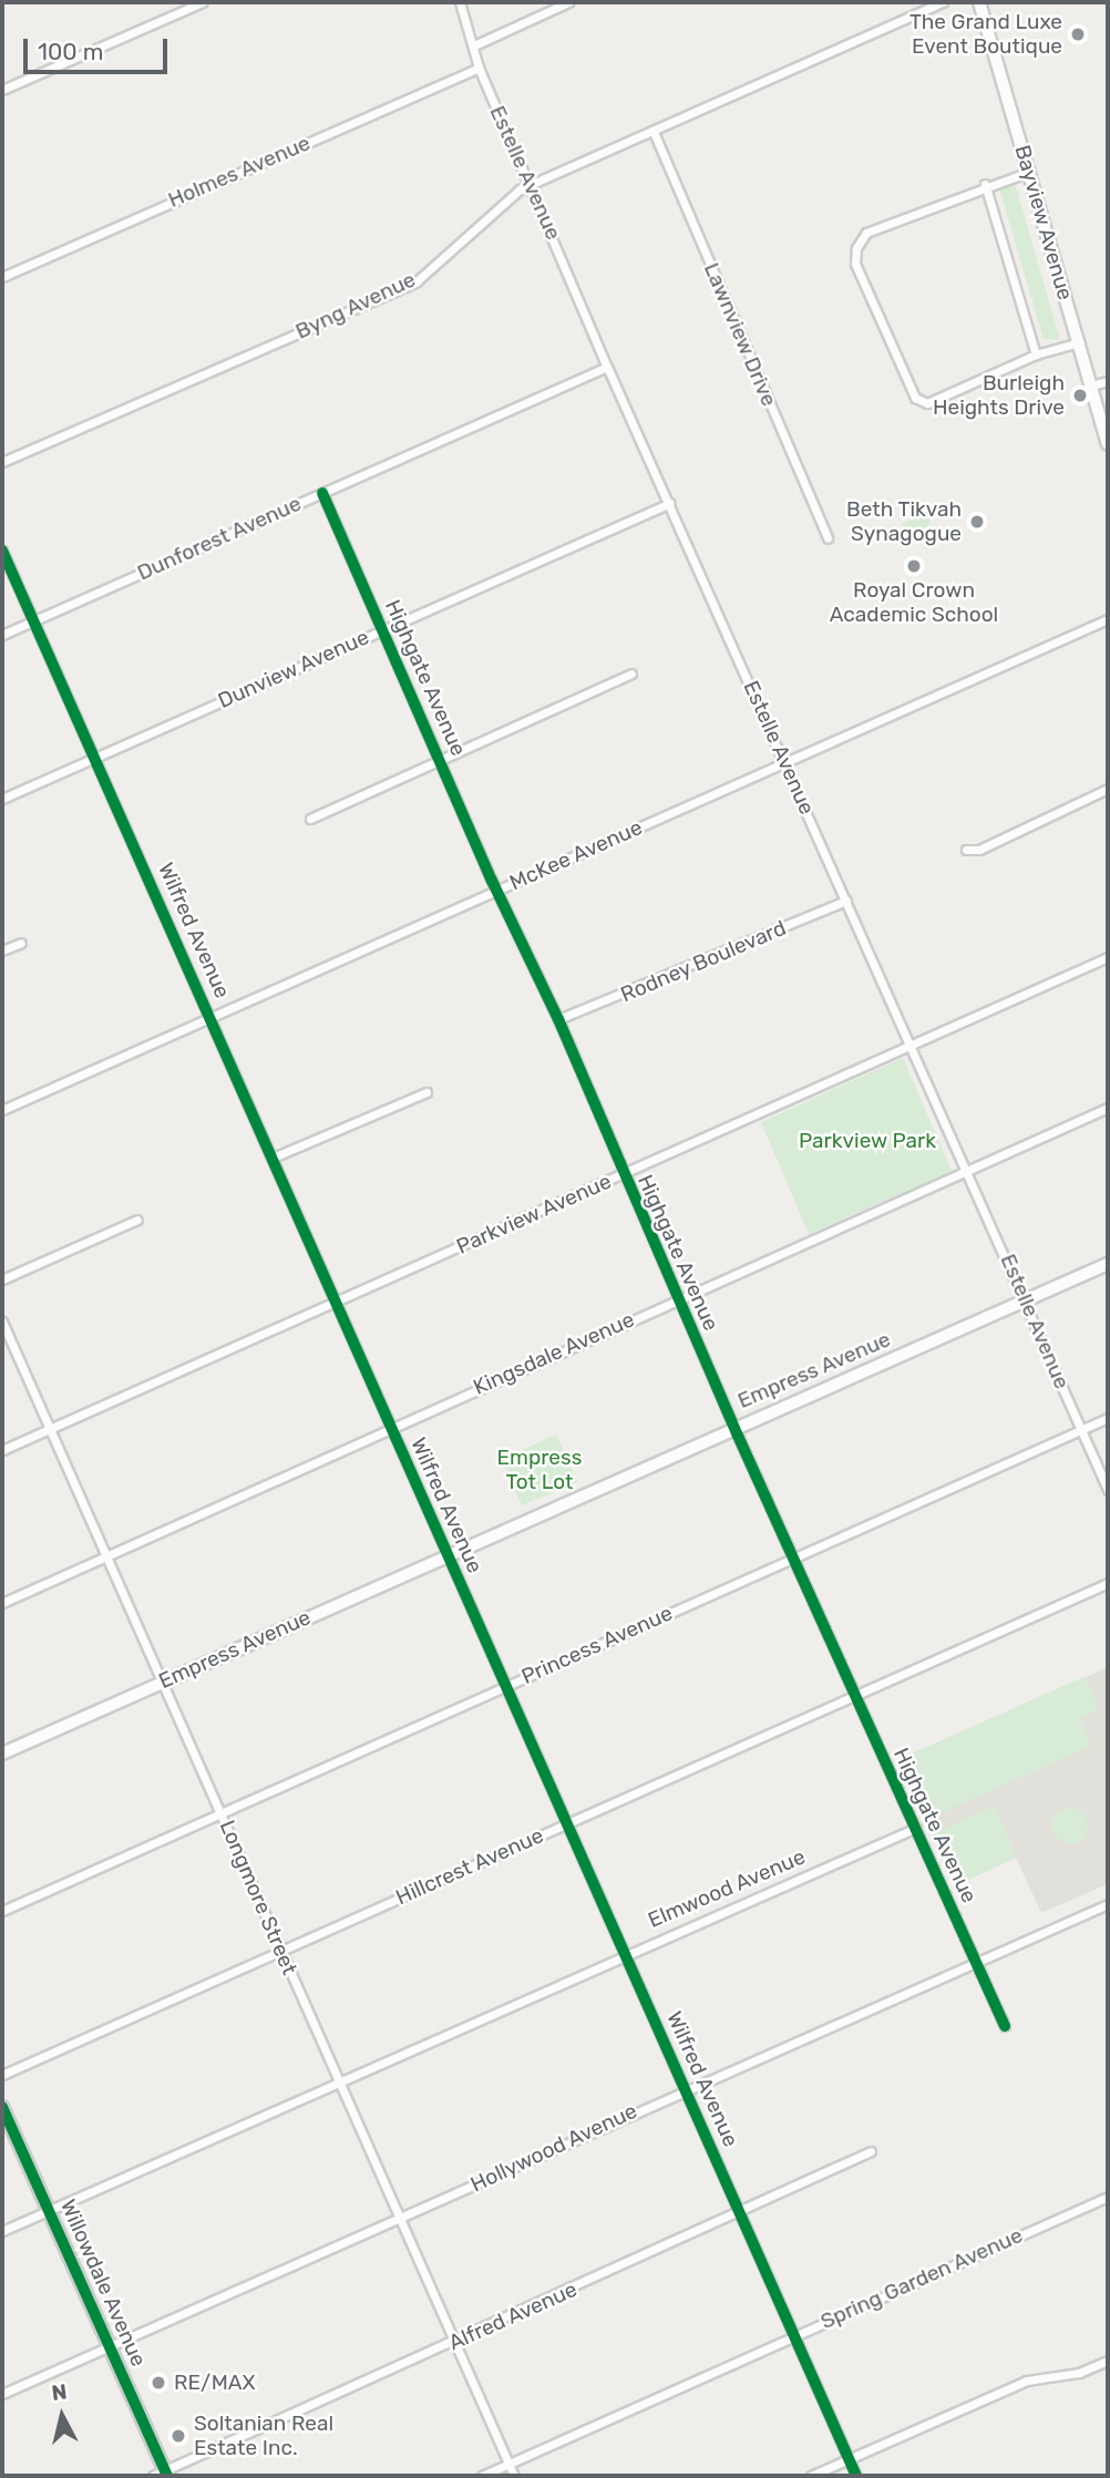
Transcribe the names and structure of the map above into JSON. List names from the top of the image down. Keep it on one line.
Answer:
{"streets":{"street":["Holmes Avenue","Estelle Avenue","Bayview Avenue","Byng Avenue","Lawnview Drive","Dunforest Avenue","Dunview Avenue","Highgate Avenue","McKee Avenue","Wilfred Avenue","Rodney Boulevard","Parkview Avenue","Kingsdale Avenue","Empress Avenue","Princess Avenue","Hillcrest Avenue","Elmwood Avenue","Longmore Street","Hollywood Avenue","Spring Garden Avenue","Willowdale Avenue","Alfred Avenue"]},"crossings":[["Holmes Avenue","Estelle Avenue"],["Estelle Avenue","Byng Avenue"],["Estelle Avenue","Dunforest Avenue"],["Estelle Avenue","Dunview Avenue"],["Estelle Avenue","McKee Avenue"],["Estelle Avenue","Rodney Boulevard"],["Estelle Avenue","Parkview Avenue"],["Estelle Avenue","Kingsdale Avenue"],["Estelle Avenue","Empress Avenue"],["Estelle Avenue","Princess Avenue"],["Byng Avenue","Lawnview Drive"],["Dunforest Avenue","Highgate Avenue"],["Dunforest Avenue","Wilfred Avenue"],["Dunview Avenue","Highgate Avenue"],["Dunview Avenue","Wilfred Avenue"],["Highgate Avenue","McKee Avenue"],["Highgate Avenue","Rodney Boulevard"],["Highgate Avenue","Parkview Avenue"],["Highgate Avenue","Kingsdale Avenue"],["Highgate Avenue","Empress Avenue"],["Highgate Avenue","Princess Avenue"],["Highgate Avenue","Hillcrest Avenue"],["Highgate Avenue","Elmwood Avenue"],["Highgate Avenue","Hollywood Avenue"],["McKee Avenue","Wilfred Avenue"],["Wilfred Avenue","Parkview Avenue"],["Wilfred Avenue","Kingsdale Avenue"],["Wilfred Avenue","Empress Avenue"],["Wilfred Avenue","Princess Avenue"],["Wilfred Avenue","Hillcrest Avenue"],["Wilfred Avenue","Elmwood Avenue"],["Wilfred Avenue","Hollywood Avenue"],["Wilfred Avenue","Spring Garden Avenue"],["Wilfred Avenue","Alfred Avenue"],["Parkview Avenue","Longmore Street"],["Kingsdale Avenue","Longmore Street"],["Empress Avenue","Longmore Street"],["Princess Avenue","Longmore Street"],["Hillcrest Avenue","Longmore Street"],["Elmwood Avenue","Longmore Street"],["Elmwood Avenue","Willowdale Avenue"],["Longmore Street","Hollywood Avenue"],["Longmore Street","Spring Garden Avenue"],["Longmore Street","Alfred Avenue"],["Hollywood Avenue","Willowdale Avenue"],["Willowdale Avenue","Alfred Avenue"]],"parks":["Parkview Park","Empress Tot Lot"],"places":["The Grand Luxe Event Boutique","Burleigh Heights Drive","Beth Tikvah Synagogue","Royal Crown Academic School","RE/MAX","Soltanian Real Estate Inc."],"scale_bar":"100 m","north":"top"}
